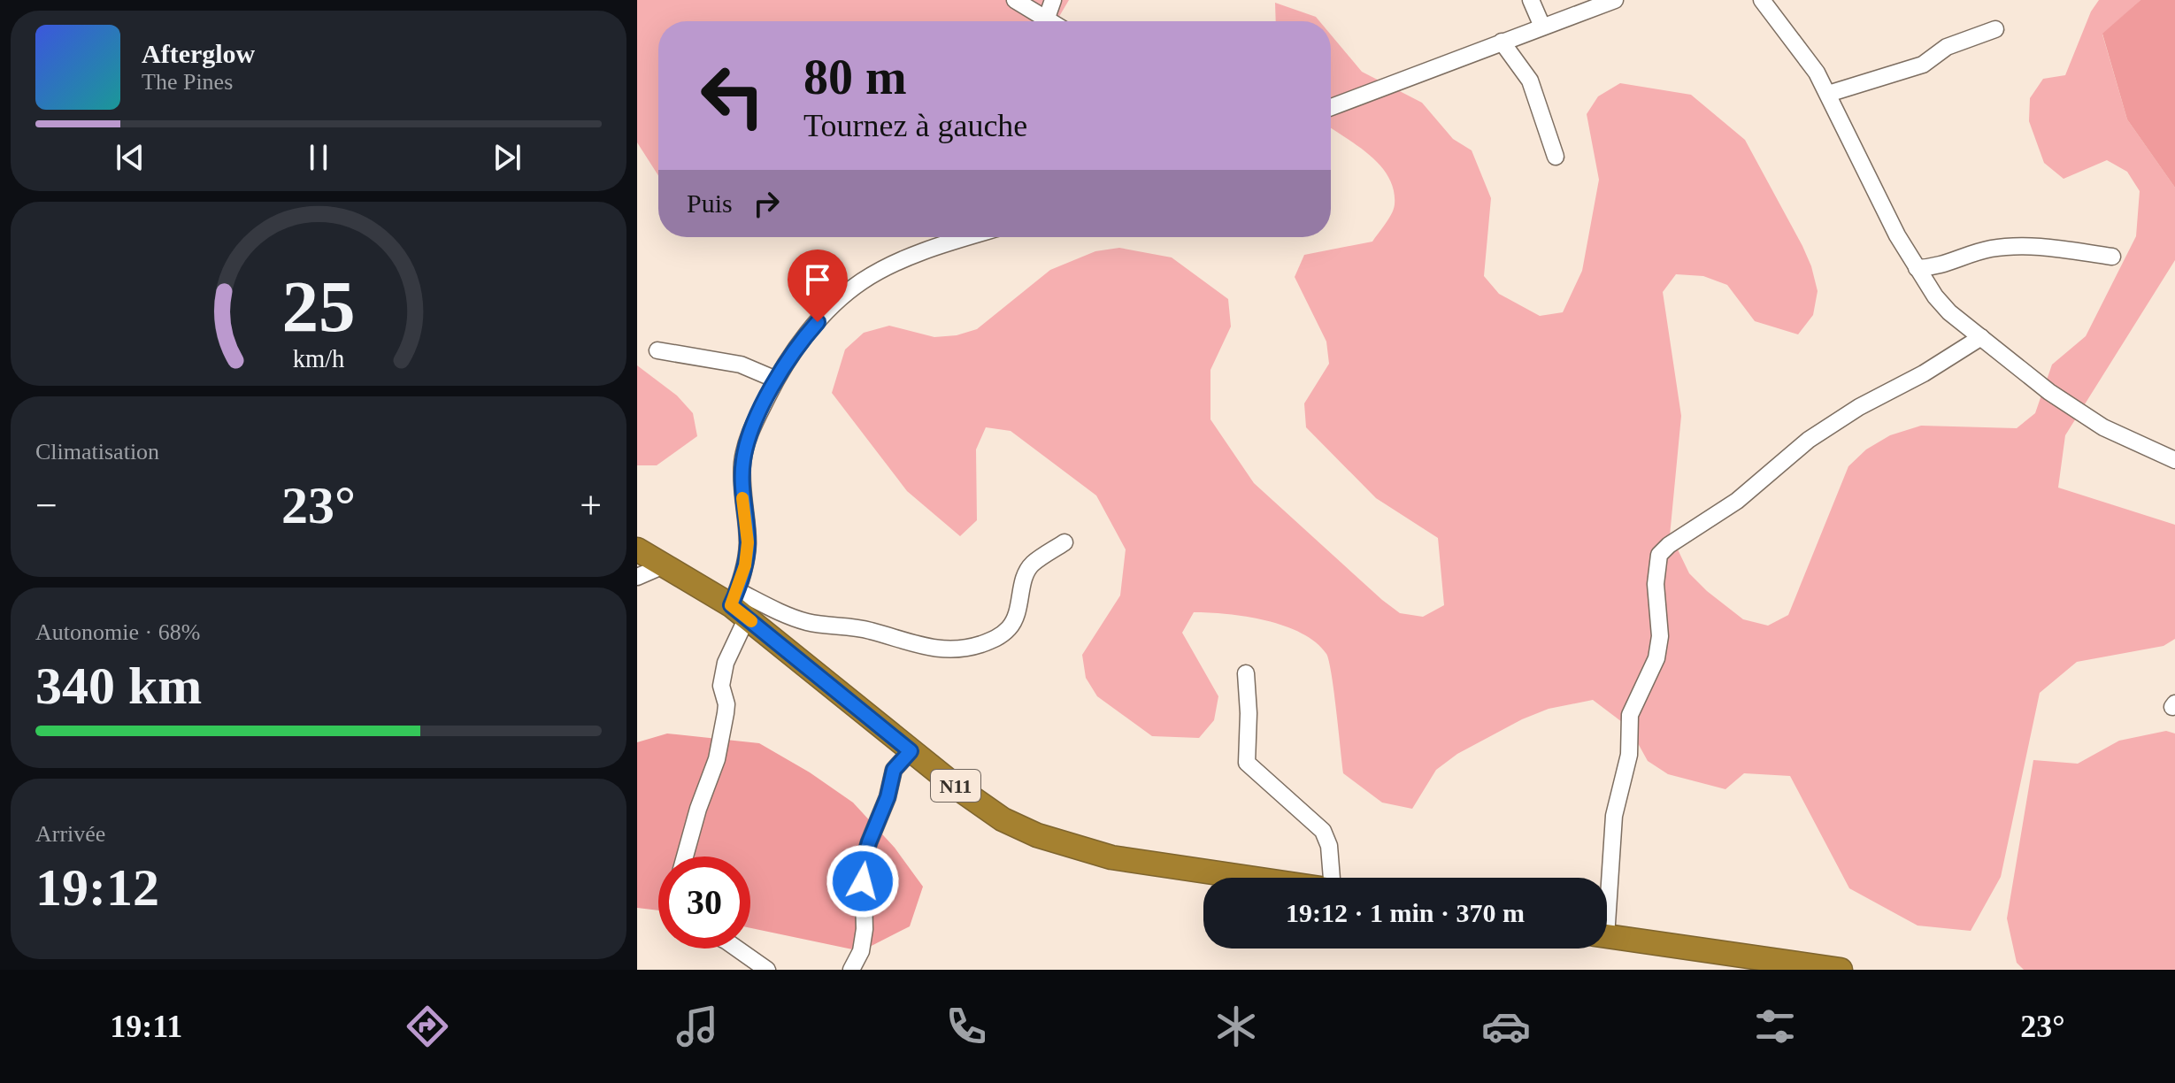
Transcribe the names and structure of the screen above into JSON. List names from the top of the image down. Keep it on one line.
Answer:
{"streets":{"highway":["N11"]},"page":{"turn":["80 m","Tournez à gauche"],"song":["Afterglow","The Pines"],"then":"Puis","tile":["Climatisation",["Autonomie · 68%","340 km"],["Arrivée","19:12"]],"heat":["−","23°","+"],"limit":"30","trip":"19:12 · 1 min · 370 m","tabs":["19:11","23°"],"gauge":["25","km/h"]}}
